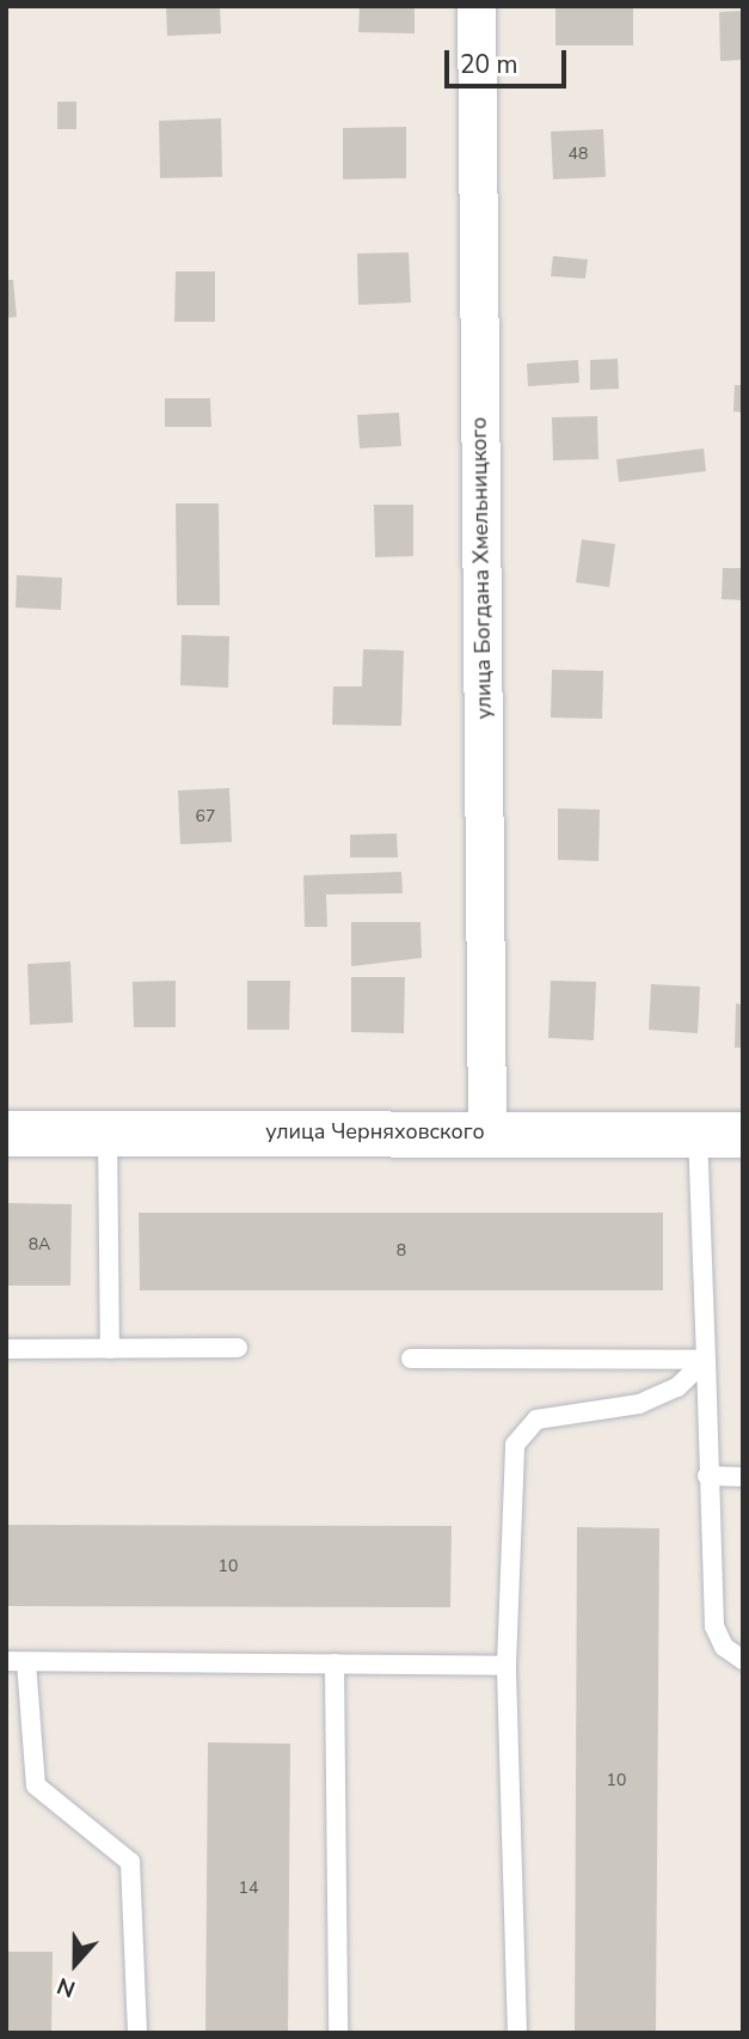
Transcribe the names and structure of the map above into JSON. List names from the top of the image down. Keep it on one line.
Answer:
{"streets":{"street":["улица Богдана Хмельницкого","улица Черняховского"]},"crossings":[["улица Богдана Хмельницкого","улица Черняховского"]],"house_numbers":["48","67","8А","8","10","10","14"],"scale_bar":"20 m","north":"bottom"}
